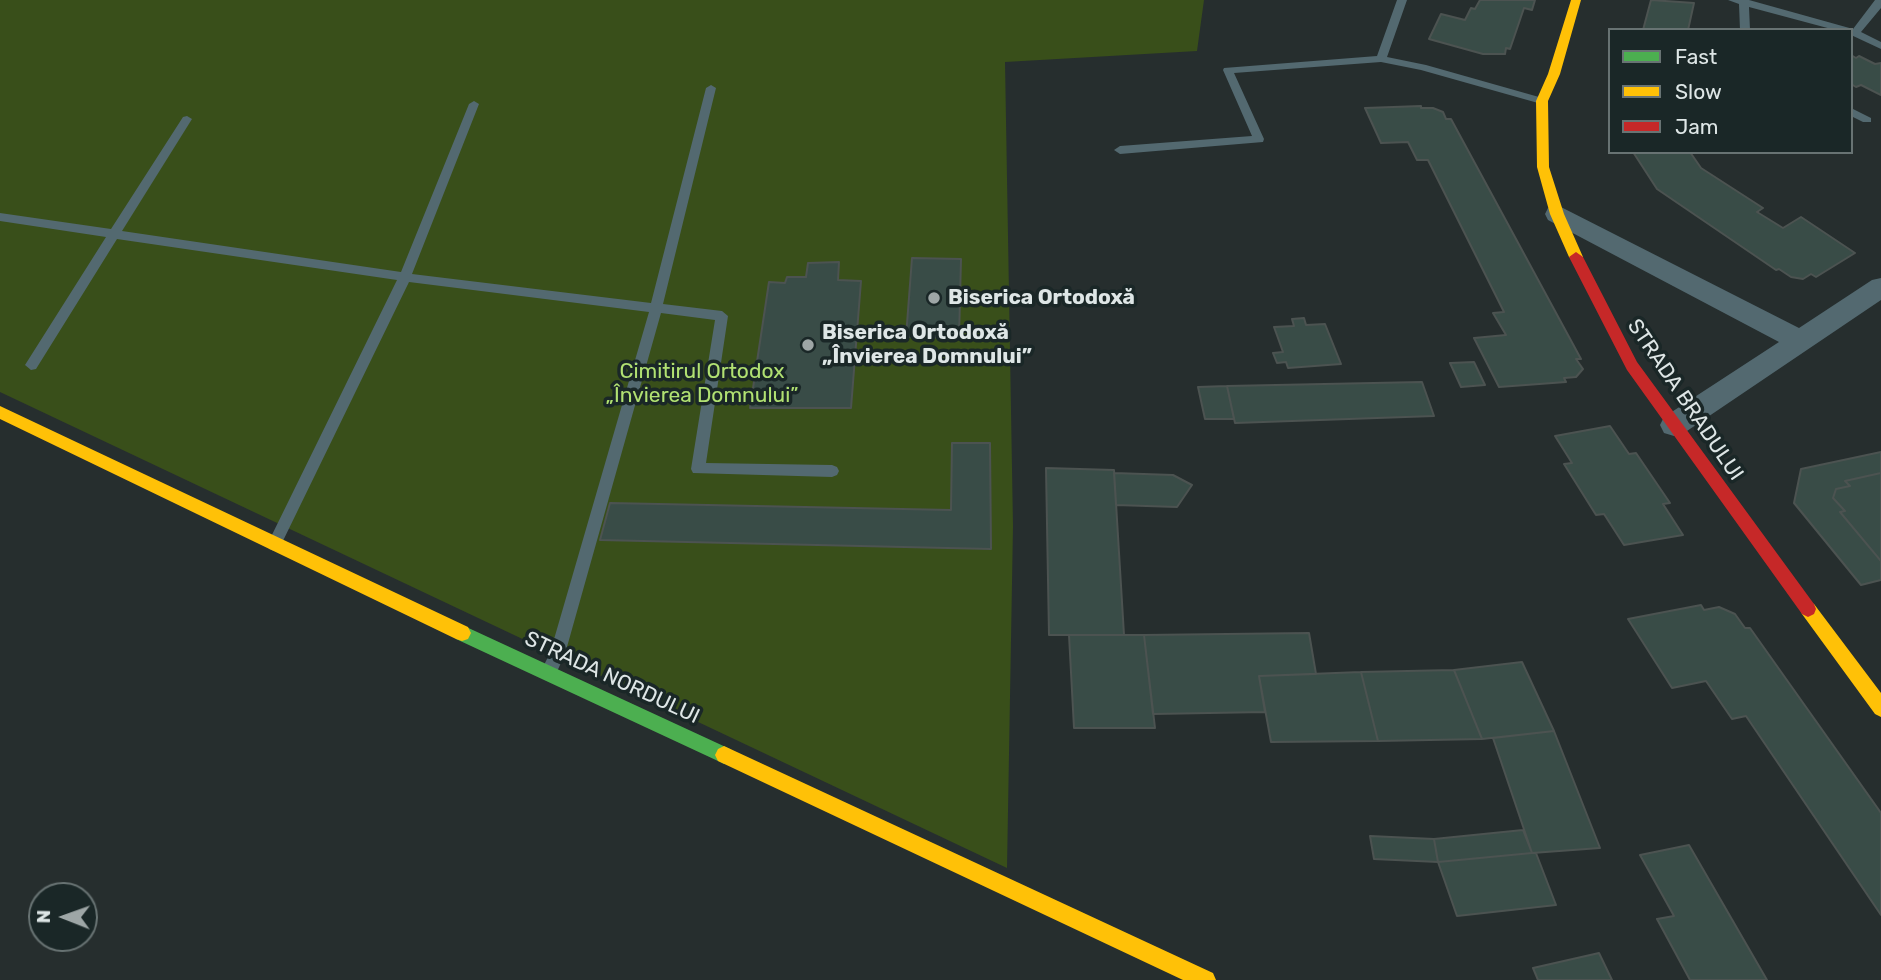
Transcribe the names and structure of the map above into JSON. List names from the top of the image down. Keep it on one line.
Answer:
{"streets":{"street":["STRADA BRADULUI","STRADA NORDULUI"]},"parks":["Cimitirul Ortodox „Învierea Domnului”"],"places":["Biserica Ortodoxă","Biserica Ortodoxă „Învierea Domnului”"],"legend":["Fast","Slow","Jam"],"north":"left"}
